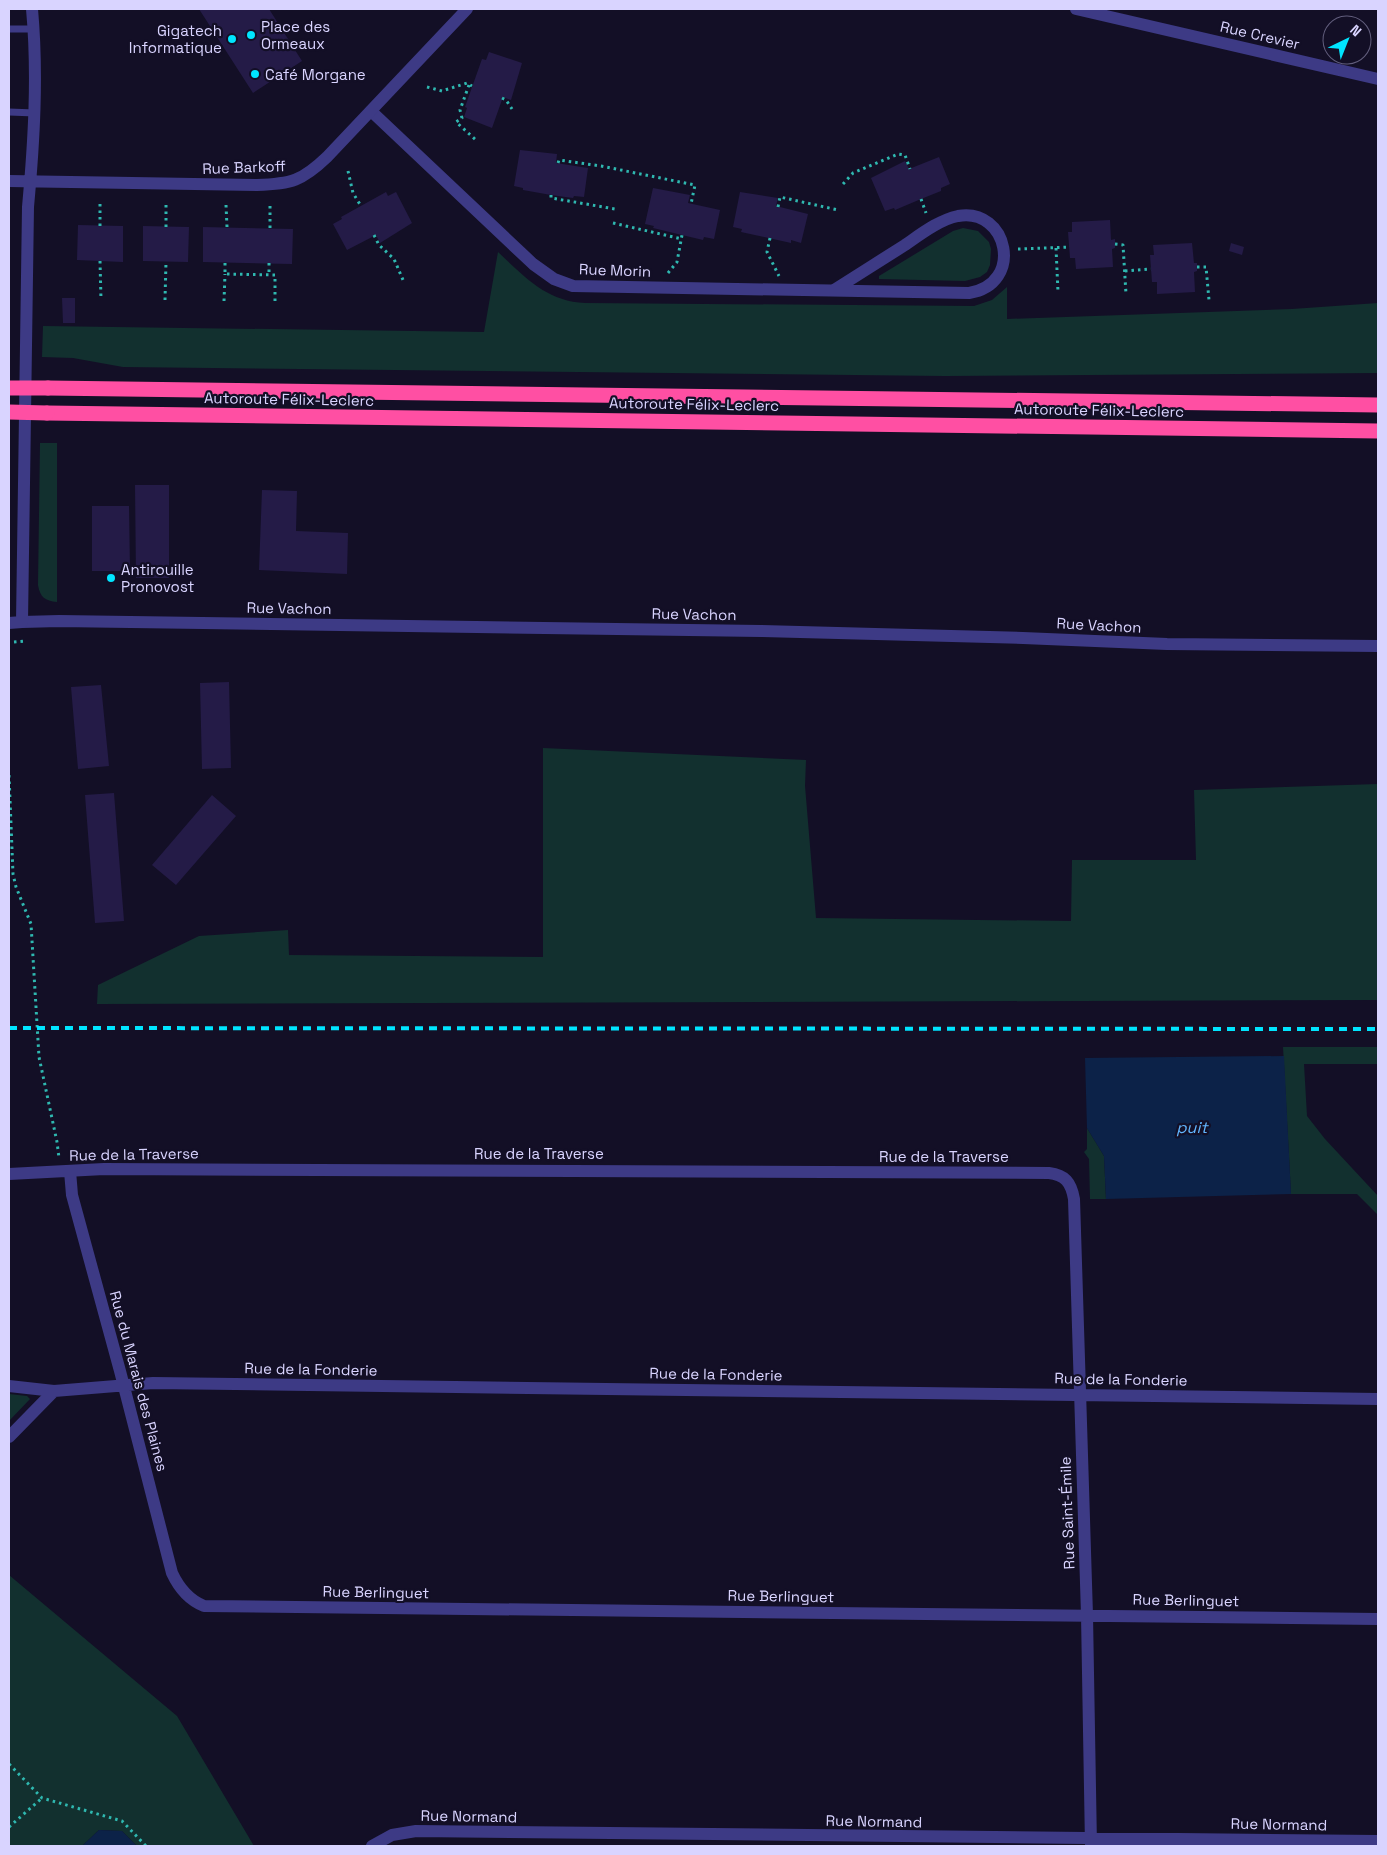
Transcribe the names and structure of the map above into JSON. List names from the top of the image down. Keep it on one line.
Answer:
{"streets":{"highway":["Autoroute Félix-Leclerc"],"street":["Rue Crevier","Rue Barkoff","Rue Morin","Rue Vachon","Rue de la Traverse","Rue de la Fonderie","Rue du Marais des Plaines","Rue Saint-Émile","Rue Berlinguet","Rue Normand"]},"crossings":[["Rue Barkoff","Rue Morin"],["Rue de la Traverse","Rue du Marais des Plaines"],["Rue de la Traverse","Rue Saint-Émile"],["Rue de la Fonderie","Rue du Marais des Plaines"],["Rue de la Fonderie","Rue Saint-Émile"],["Rue du Marais des Plaines","Rue Berlinguet"],["Rue Saint-Émile","Rue Berlinguet"],["Rue Saint-Émile","Rue Normand"]],"water":["puit"],"places":["Place des Ormeaux","Gigatech Informatique","Café Morgane","Antirouille Pronovost"],"north":"top right"}
